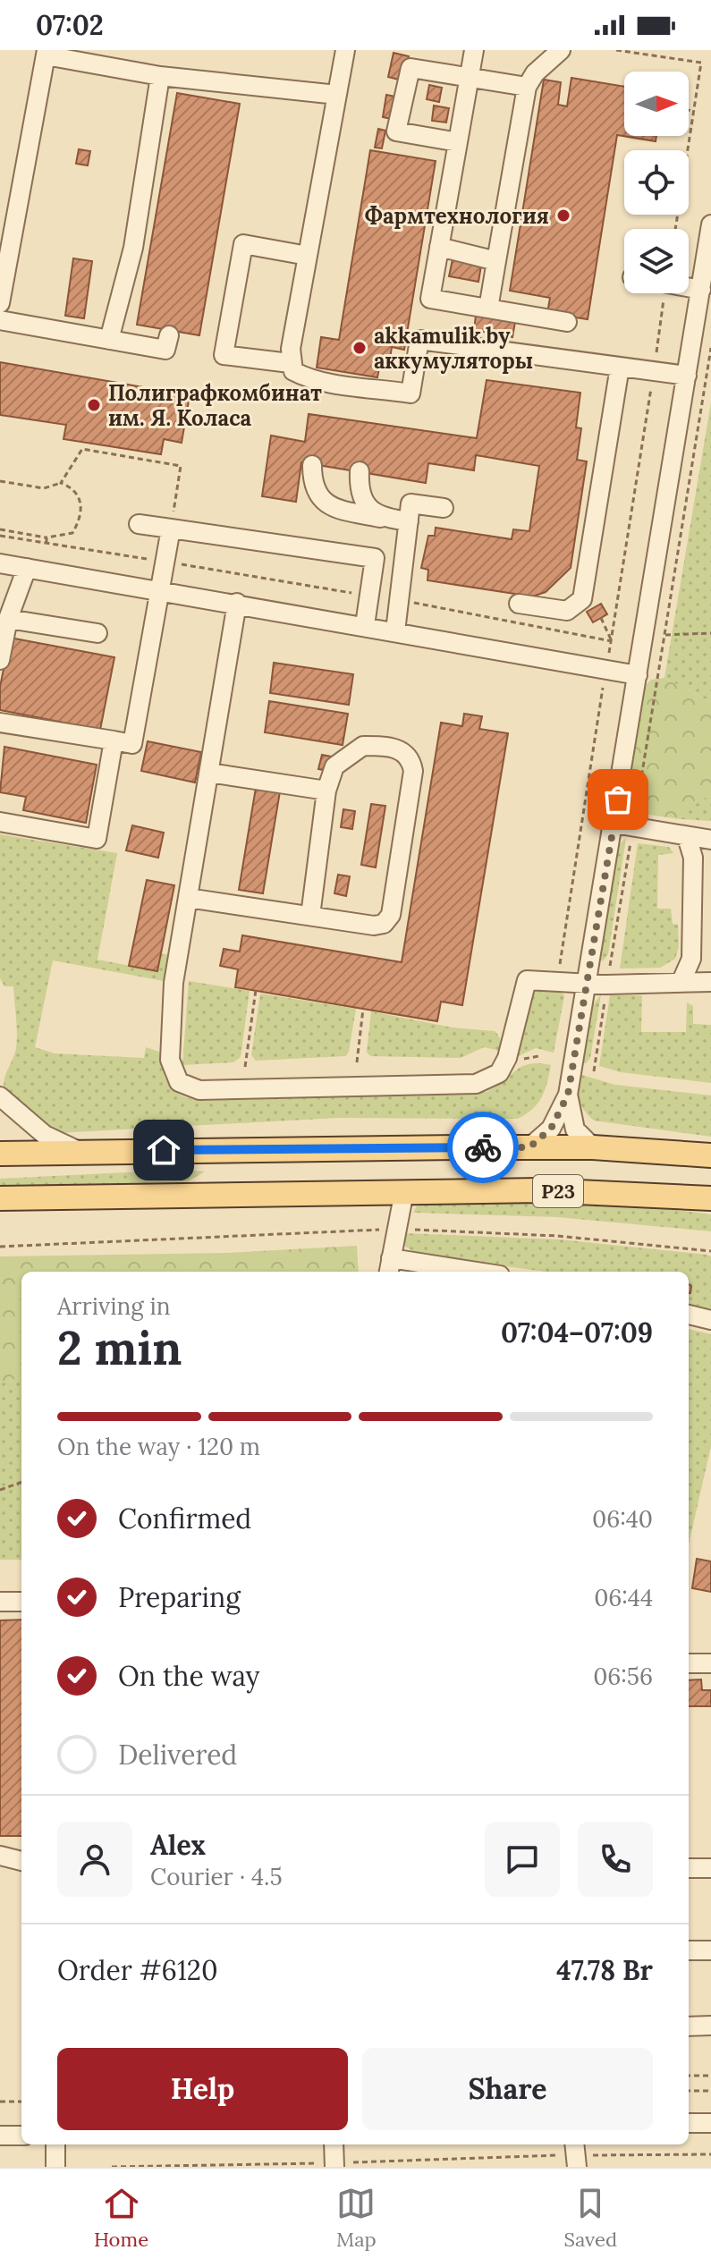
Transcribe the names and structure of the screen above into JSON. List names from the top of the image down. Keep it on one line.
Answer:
{"streets":{"main road":["Р23"]},"places":["Фармтехнология","akkamulik.by аккумуляторы","Полиграфкомбинат им. Я. Коласа"],"north":"right","page":{"status":"07:02","heading":["2 min","Arriving in","07:04–07:09"],"panel":["Alex","Courier · 4.5","Order #6120","47.78 Br"],"bar":"On the way · 120 m","list":[["Confirmed","06:40"],["Preparing","06:44"],["On the way","06:56"],"Delivered"],"buttons":["Help","Share"],"tabs":["Home","Map","Saved"]}}
